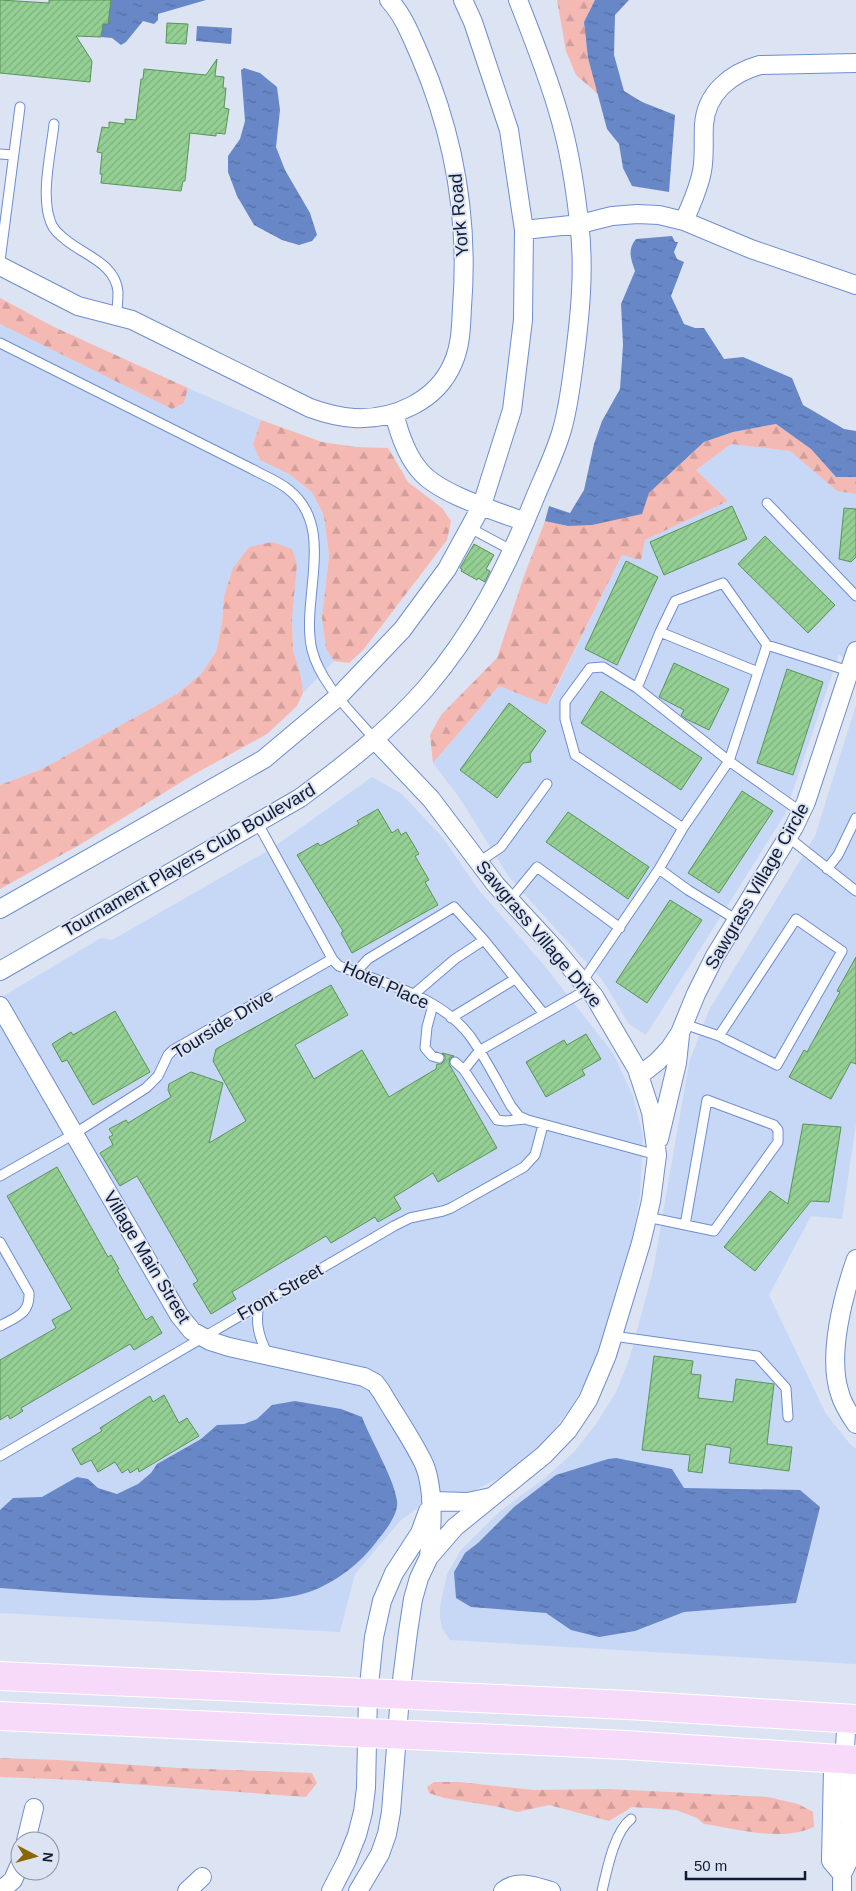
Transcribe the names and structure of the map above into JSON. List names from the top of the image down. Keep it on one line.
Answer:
{"streets":{"street":["York Road","Tournament Players Club Boulevard","Sawgrass Village Circle","Sawgrass Village Drive","Village Main Street"],"lane":["Hotel Place","Tourside Drive","Front Street"]},"crossings":[["Tournament Players Club Boulevard","Sawgrass Village Drive"],["Tournament Players Club Boulevard","Hotel Place"],["Sawgrass Village Circle","Sawgrass Village Drive"],["Sawgrass Village Drive","Village Main Street"],["Hotel Place","Tourside Drive"],["Tourside Drive","Village Main Street"],["Village Main Street","Front Street"]],"scale_bar":"50 m","north":"right"}
